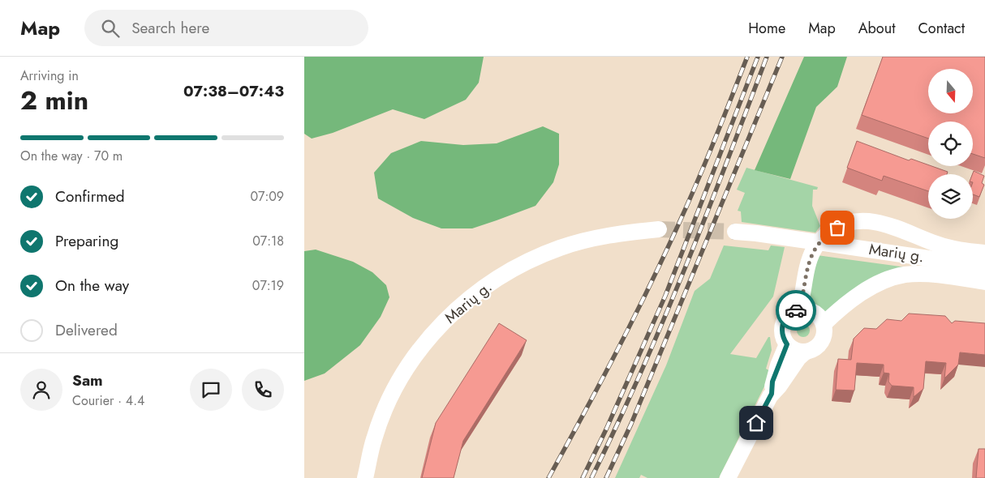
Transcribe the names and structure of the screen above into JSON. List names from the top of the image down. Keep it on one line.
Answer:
{"streets":{"street":["Marių g."]},"north":"bottom","page":{"header":"Map","search":"Search here","nav":["Home","Map","About","Contact"],"heading":["2 min","Arriving in","07:38–07:43"],"panel":["Sam","Courier · 4.4"],"bar":"On the way · 70 m","list":[["Confirmed","07:09"],["Preparing","07:18"],["On the way","07:19"],"Delivered"]}}
